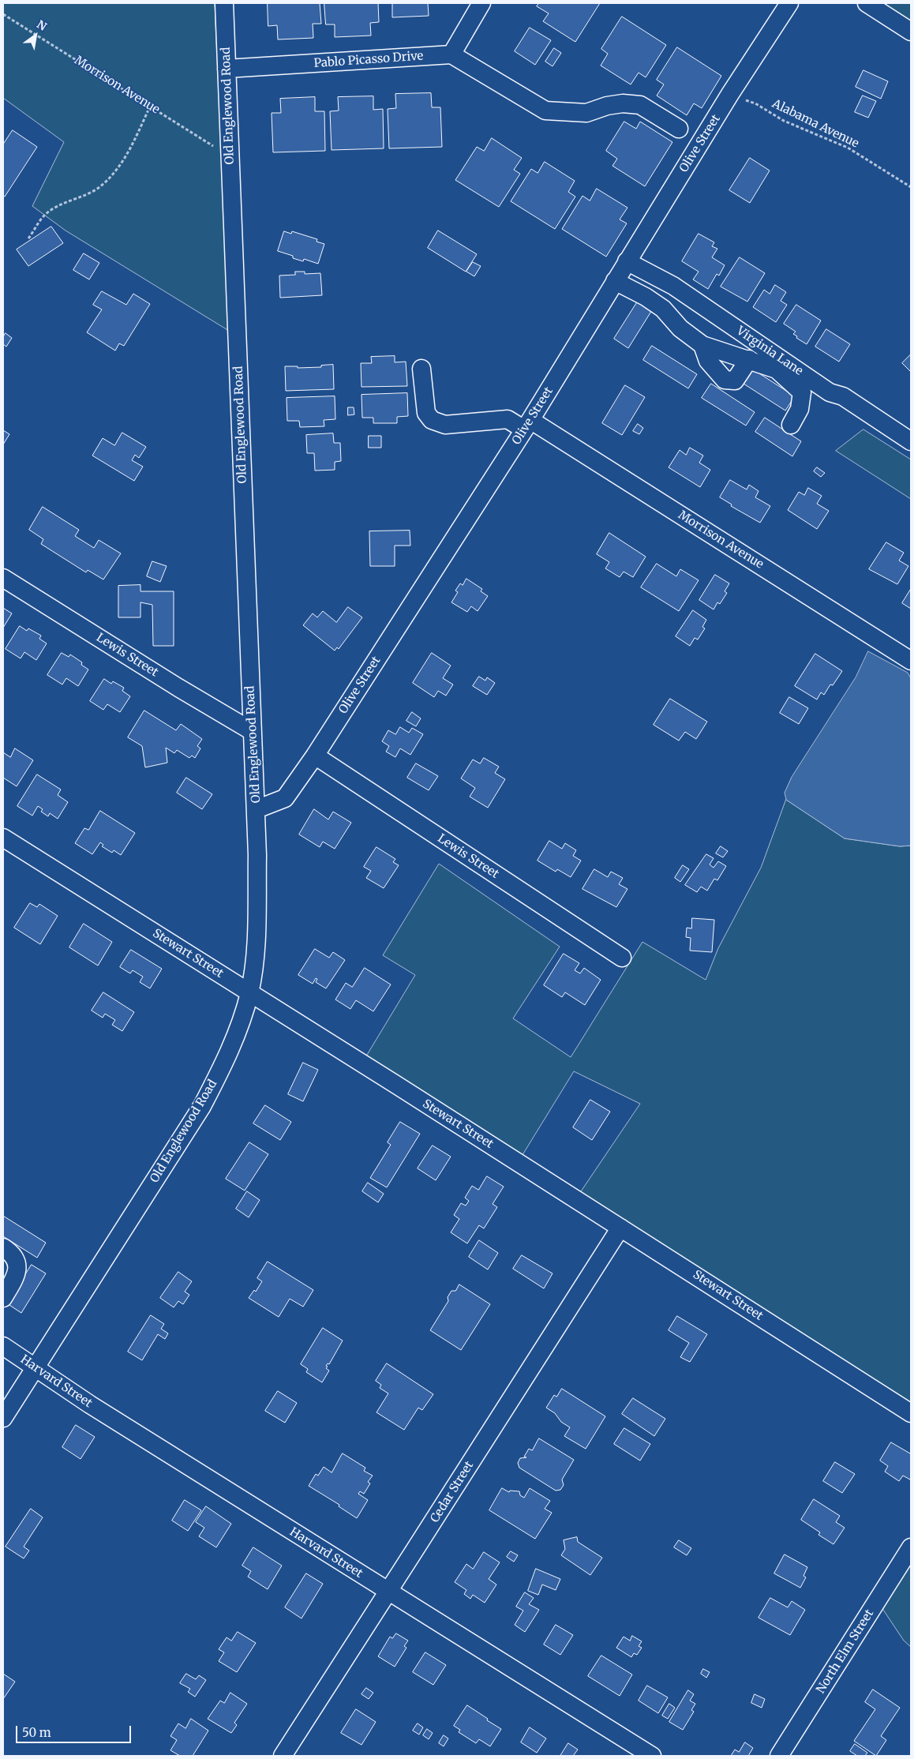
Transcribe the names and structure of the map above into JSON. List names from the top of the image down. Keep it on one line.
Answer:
{"streets":{"street":["Pablo Picasso Drive","Morrison Avenue","Old Englewood Road","Olive Street","Virginia Lane","Lewis Street","Stewart Street","Harvard Street","Cedar Street","North Elm Street"],"path":["Alabama Avenue"]},"crossings":[["Pablo Picasso Drive","Old Englewood Road"],["Morrison Avenue","Old Englewood Road"],["Morrison Avenue","Olive Street"],["Old Englewood Road","Olive Street"],["Old Englewood Road","Lewis Street"],["Old Englewood Road","Stewart Street"],["Old Englewood Road","Harvard Street"],["Alabama Avenue","Olive Street"],["Olive Street","Virginia Lane"],["Olive Street","Lewis Street"],["Stewart Street","Cedar Street"],["Harvard Street","Cedar Street"]],"scale_bar":"50 m","north":"top right"}
